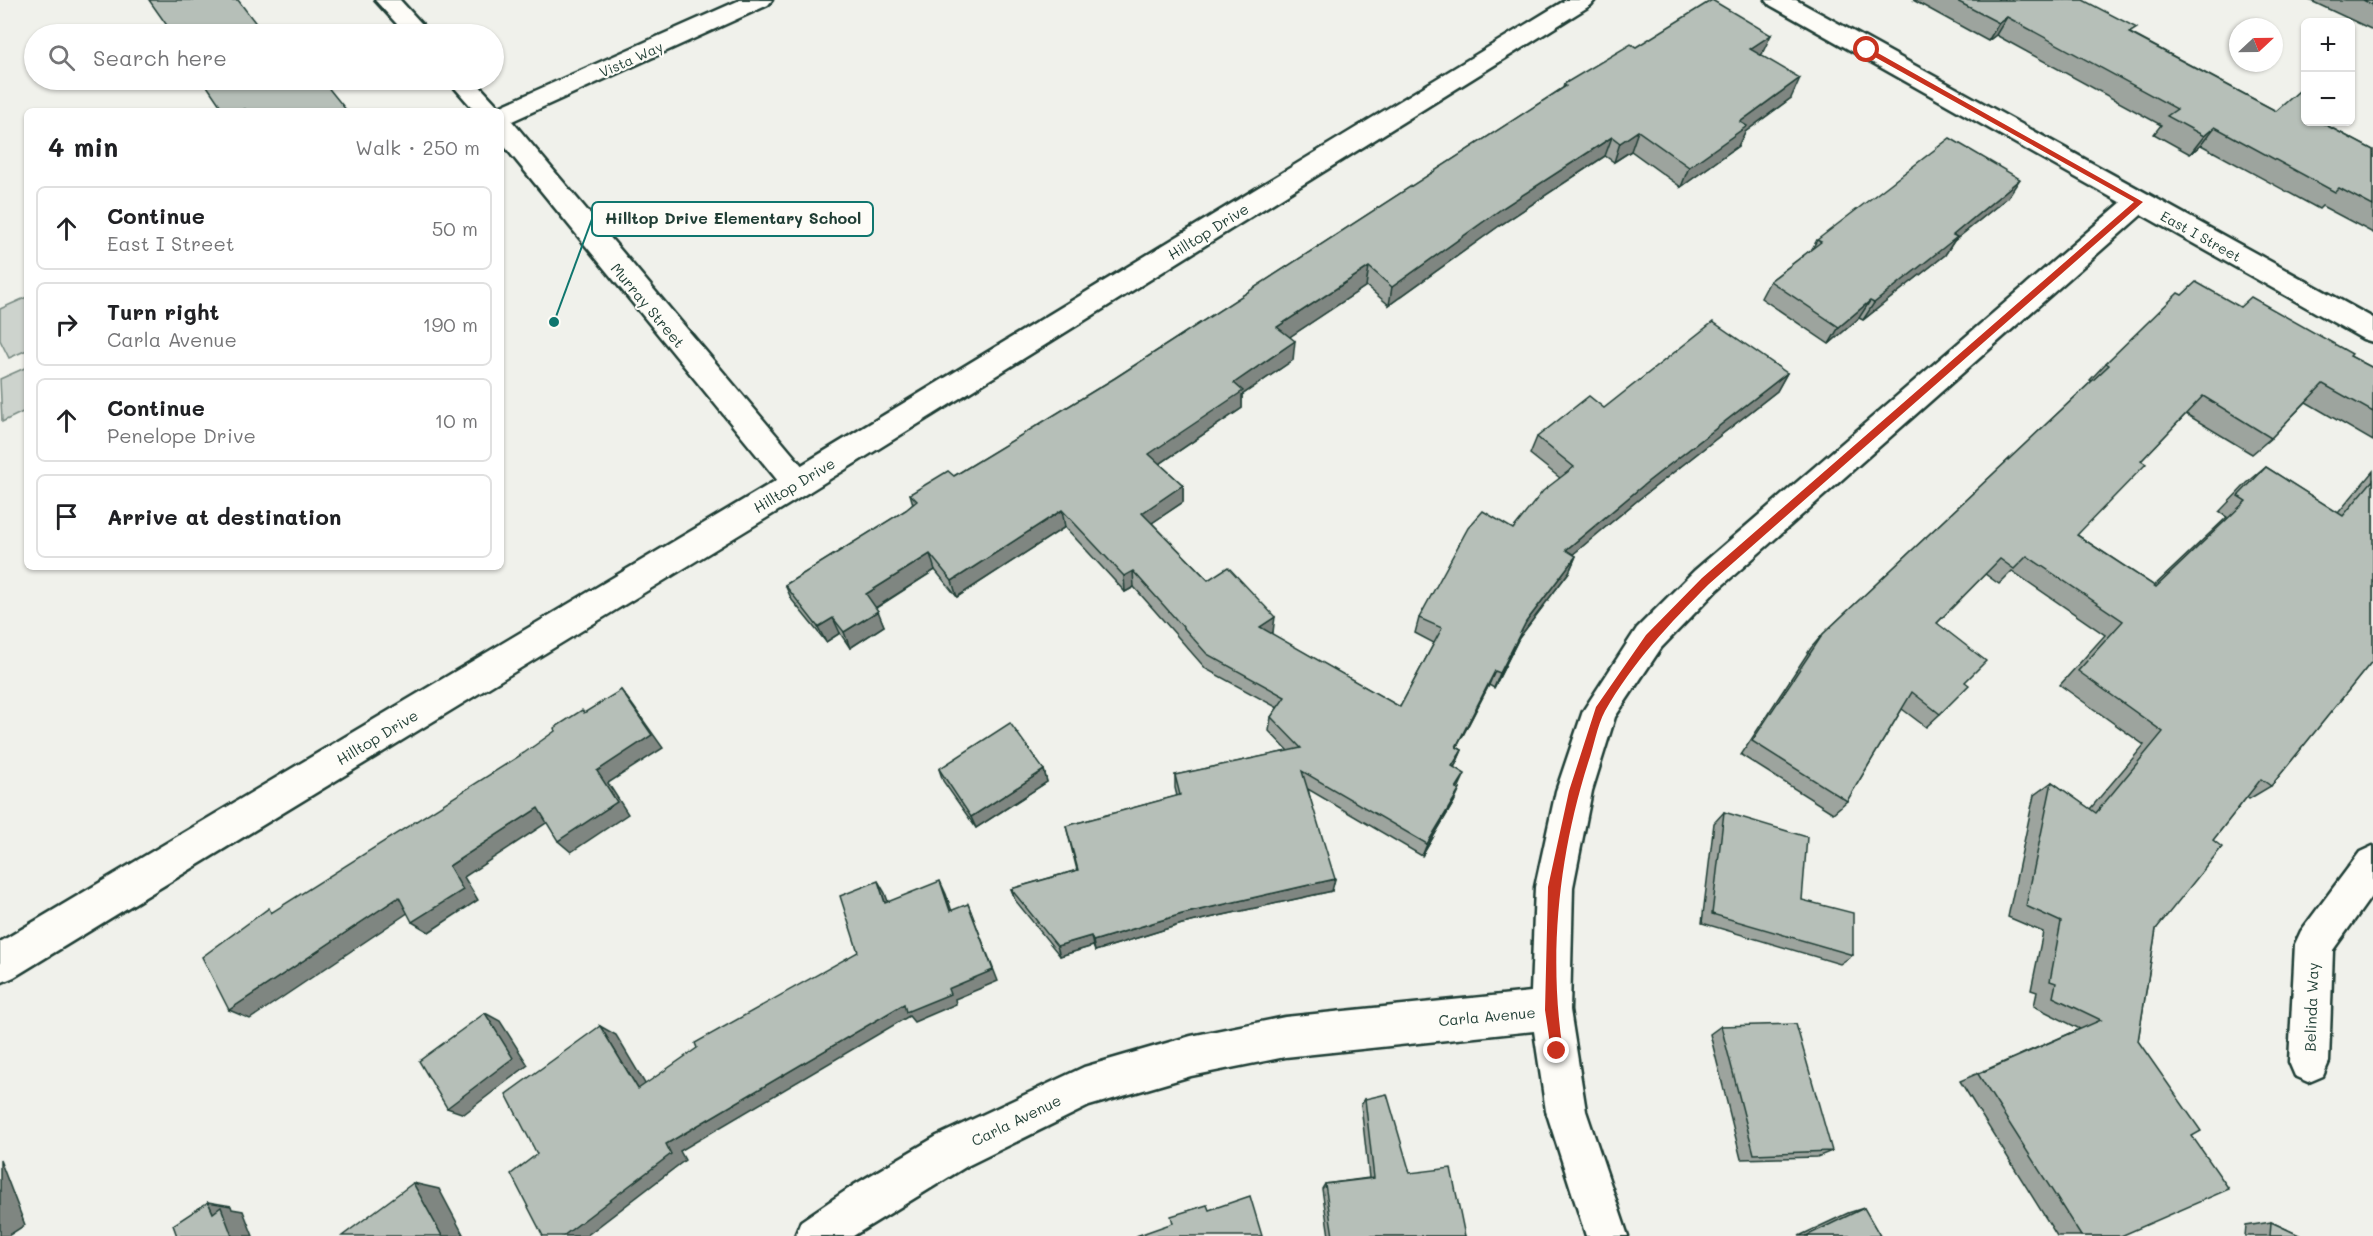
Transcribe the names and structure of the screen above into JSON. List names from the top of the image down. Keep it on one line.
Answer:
{"streets":{"street":["Vista Way","Hilltop Drive","East I Street","Murray Street","Belinda Way","Carla Avenue"]},"crossings":[["Hilltop Drive","Murray Street"],["East I Street","Carla Avenue"]],"places":["Hilltop Drive Elementary School"],"north":"right","page":{"map_buttons":["+","−"],"search":"Search here","heading":["4 min","Walk · 250 m"],"list":[["Continue","East I Street","50 m"],["Turn right","Carla Avenue","190 m"],["Continue","Penelope Drive","10 m"],"Arrive at destination"]}}
